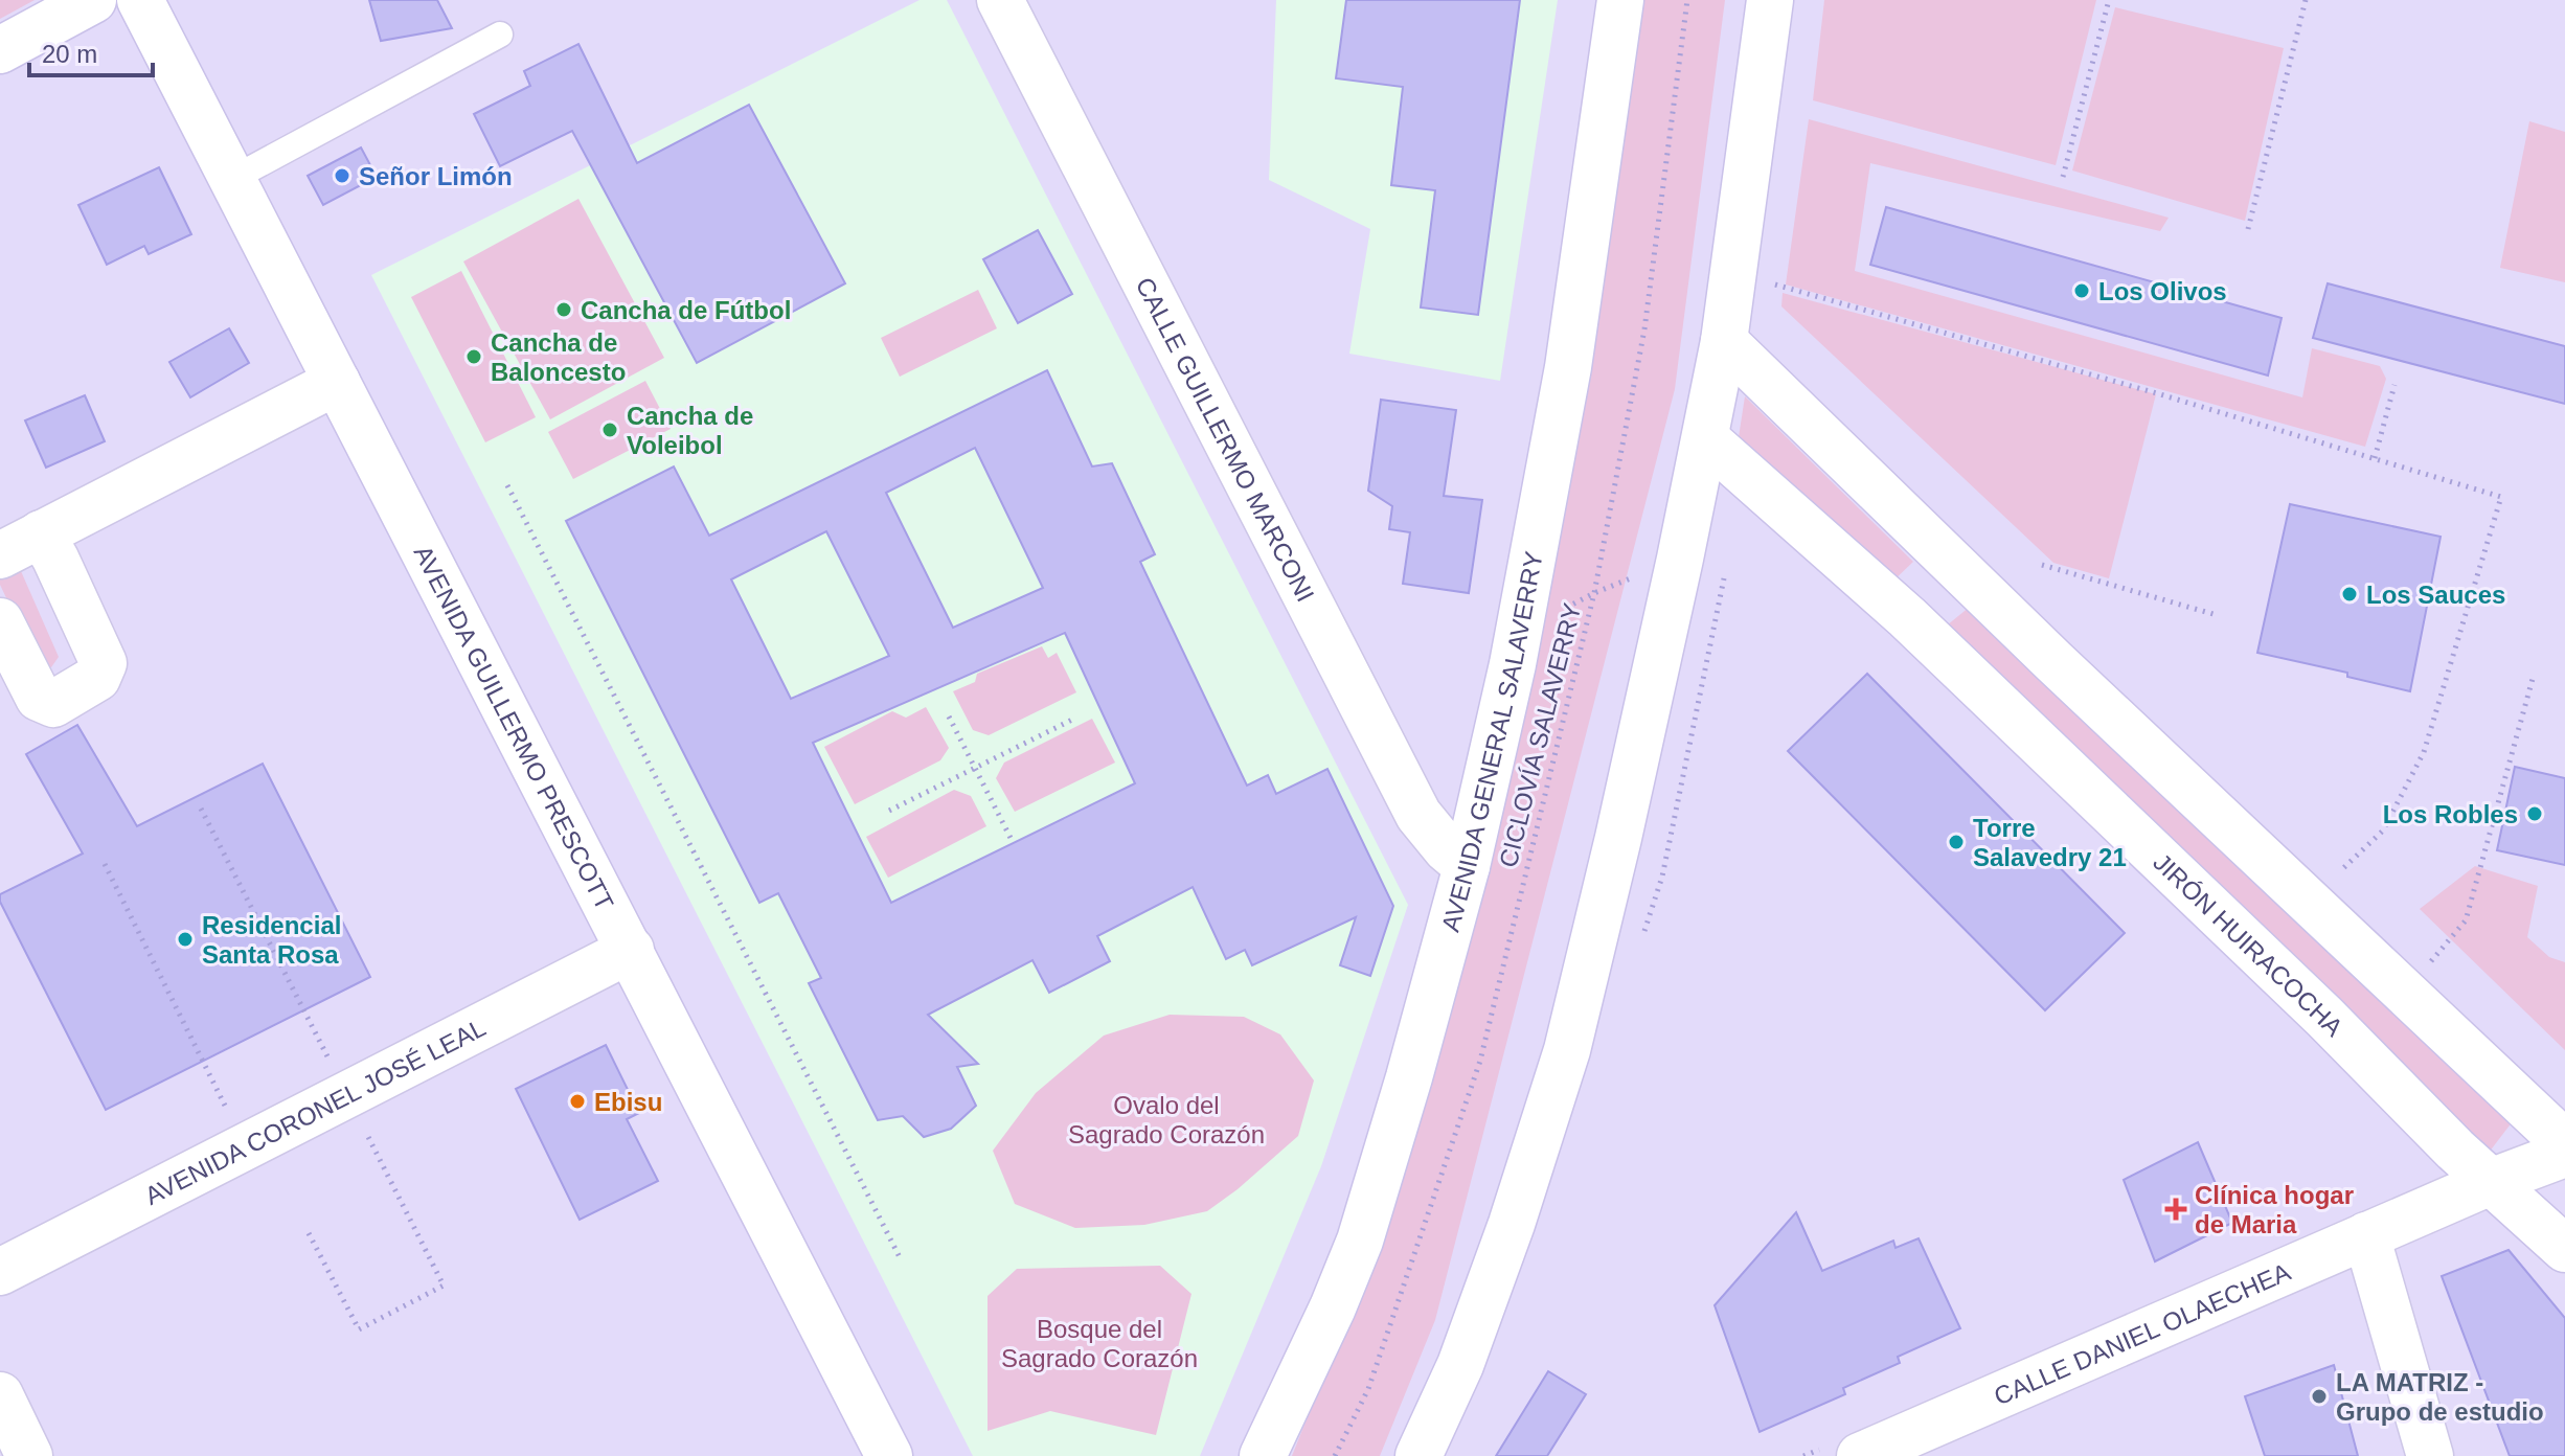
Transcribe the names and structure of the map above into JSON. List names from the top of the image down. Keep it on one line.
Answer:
{"streets":{"street":["CALLE GUILLERMO MARCONI","AVENIDA GUILLERMO PRESCOTT","AVENIDA GENERAL SALAVERRY","JIRÓN HUIRACOCHA","AVENIDA CORONEL JOSÉ LEAL","CALLE DANIEL OLAECHEA"],"path":["CICLOVÍA SALAVERRY"]},"crossings":[["CALLE GUILLERMO MARCONI","AVENIDA GENERAL SALAVERRY"],["AVENIDA GUILLERMO PRESCOTT","AVENIDA CORONEL JOSÉ LEAL"],["JIRÓN HUIRACOCHA","CALLE DANIEL OLAECHEA"]],"parks":["Ovalo del Sagrado Corazón","Bosque del Sagrado Corazón"],"places":{"other":["Señor Limón","Los Olivos","Cancha de Fútbol","Cancha de Baloncesto","Cancha de Voleibol","Los Sauces","Los Robles","Torre Salavedry 21","Residencial Santa Rosa","Ebisu","LA MATRIZ - Grupo de estudio"],"health":["Clínica hogar de Maria"]},"scale_bar":"20 m"}
